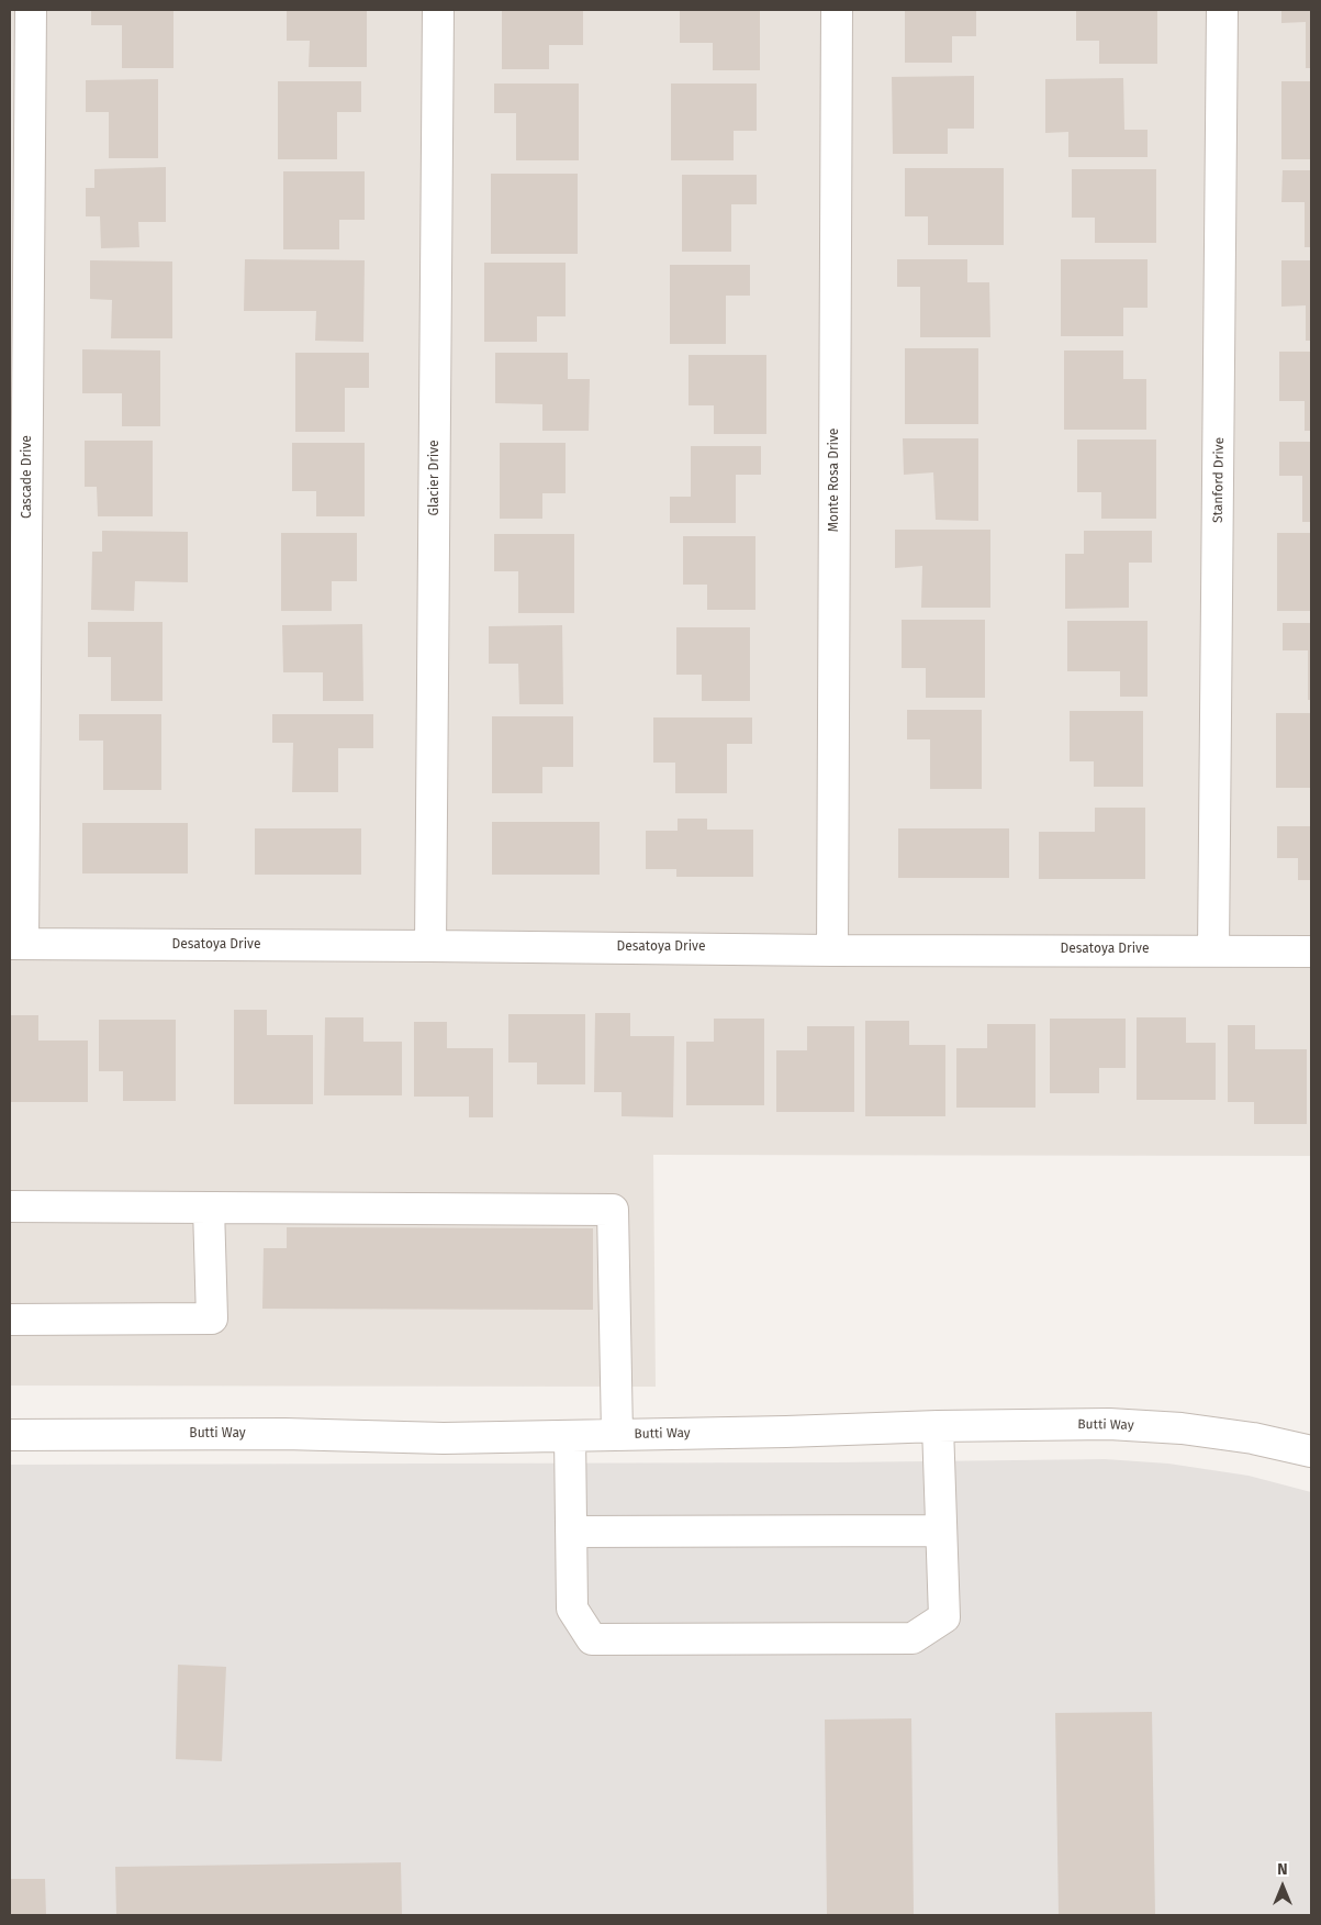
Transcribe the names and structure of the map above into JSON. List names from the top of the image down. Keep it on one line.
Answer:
{"streets":{"street":["Cascade Drive","Glacier Drive","Monte Rosa Drive","Stanford Drive","Desatoya Drive","Butti Way"]},"crossings":[["Cascade Drive","Desatoya Drive"],["Glacier Drive","Desatoya Drive"],["Monte Rosa Drive","Desatoya Drive"],["Stanford Drive","Desatoya Drive"]],"north":"top"}
